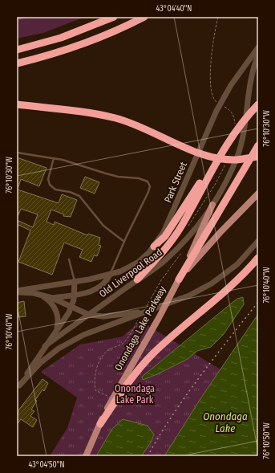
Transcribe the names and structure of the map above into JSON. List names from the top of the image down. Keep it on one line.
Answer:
{"streets":{"main road":["Park Street","Old Liverpool Road","Onondaga Lake Parkway"]},"crossings":[["Park Street","Old Liverpool Road"]],"water":["Onondaga Lake"],"parks":["Onondaga Lake Park"],"coordinates":["43°04'40\"N","76°10'30\"W","76°10'40\"W","76°10'50\"W","43°04'50\"N"]}
